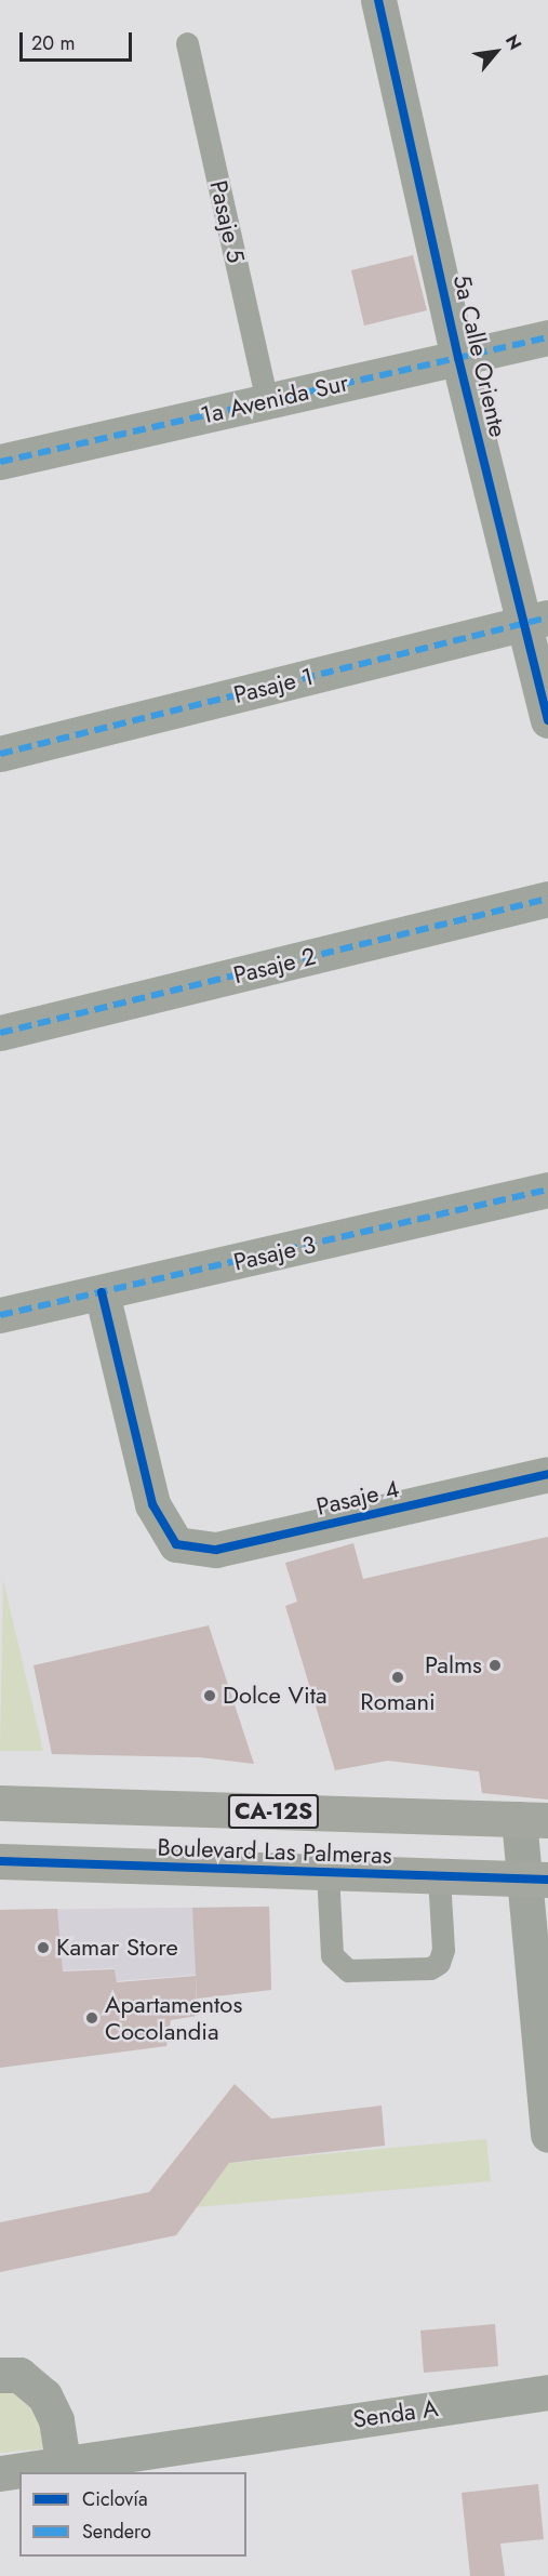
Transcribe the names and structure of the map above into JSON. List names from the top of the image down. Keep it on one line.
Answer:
{"streets":{"main road":["CA-12S","Boulevard Las Palmeras"],"street":["5a Calle Oriente","1a Avenida Sur","Pasaje 1","Pasaje 2","Pasaje 3","Pasaje 4","Senda A"],"lane":["Pasaje 5"]},"crossings":[["Pasaje 5","1a Avenida Sur"],["5a Calle Oriente","1a Avenida Sur"],["5a Calle Oriente","Pasaje 1"],["Pasaje 3","Pasaje 4"]],"places":["Palms","Romani","Dolce Vita","Kamar Store","Apartamentos Cocolandia"],"legend":["Ciclovía","Sendero"],"scale_bar":"20 m","north":"top right"}
